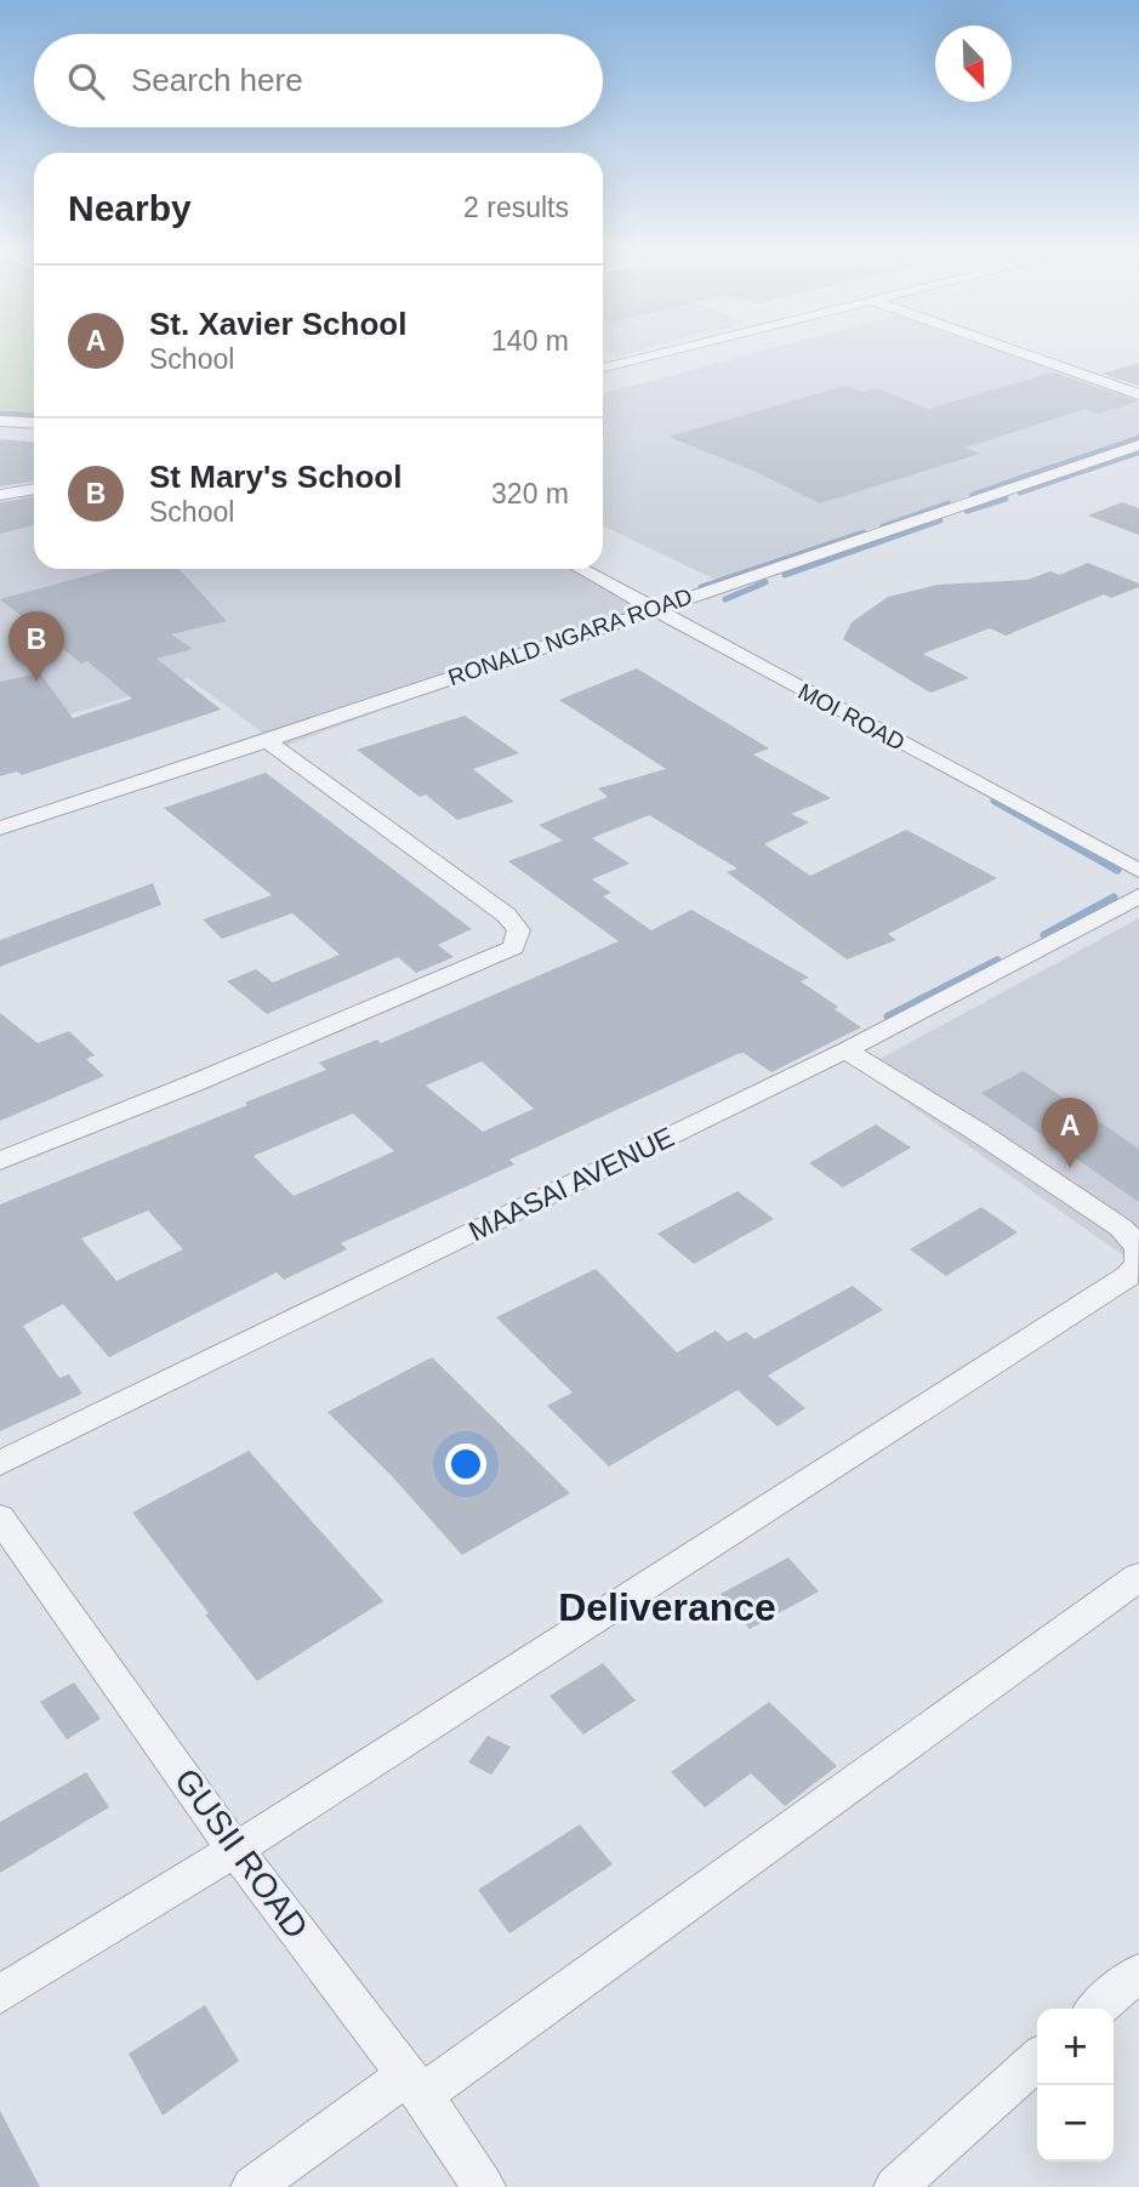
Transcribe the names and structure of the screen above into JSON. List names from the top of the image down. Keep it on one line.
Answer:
{"streets":{"street":["RONALD NGARA ROAD","MOI ROAD","MAASAI AVENUE","GUSII ROAD"]},"crossings":[["RONALD NGARA ROAD","MOI ROAD"]],"districts":["Deliverance"],"north":"bottom right","page":{"search":"Search here","heading":["Nearby","2 results"],"list":[{"mark":"A","name":"St. Xavier School","note":"School","value":"140 m"},{"mark":"B","name":"St Mary's School","note":"School","value":"320 m"}],"pins":["B","A"],"map_buttons":["+","−"]}}
